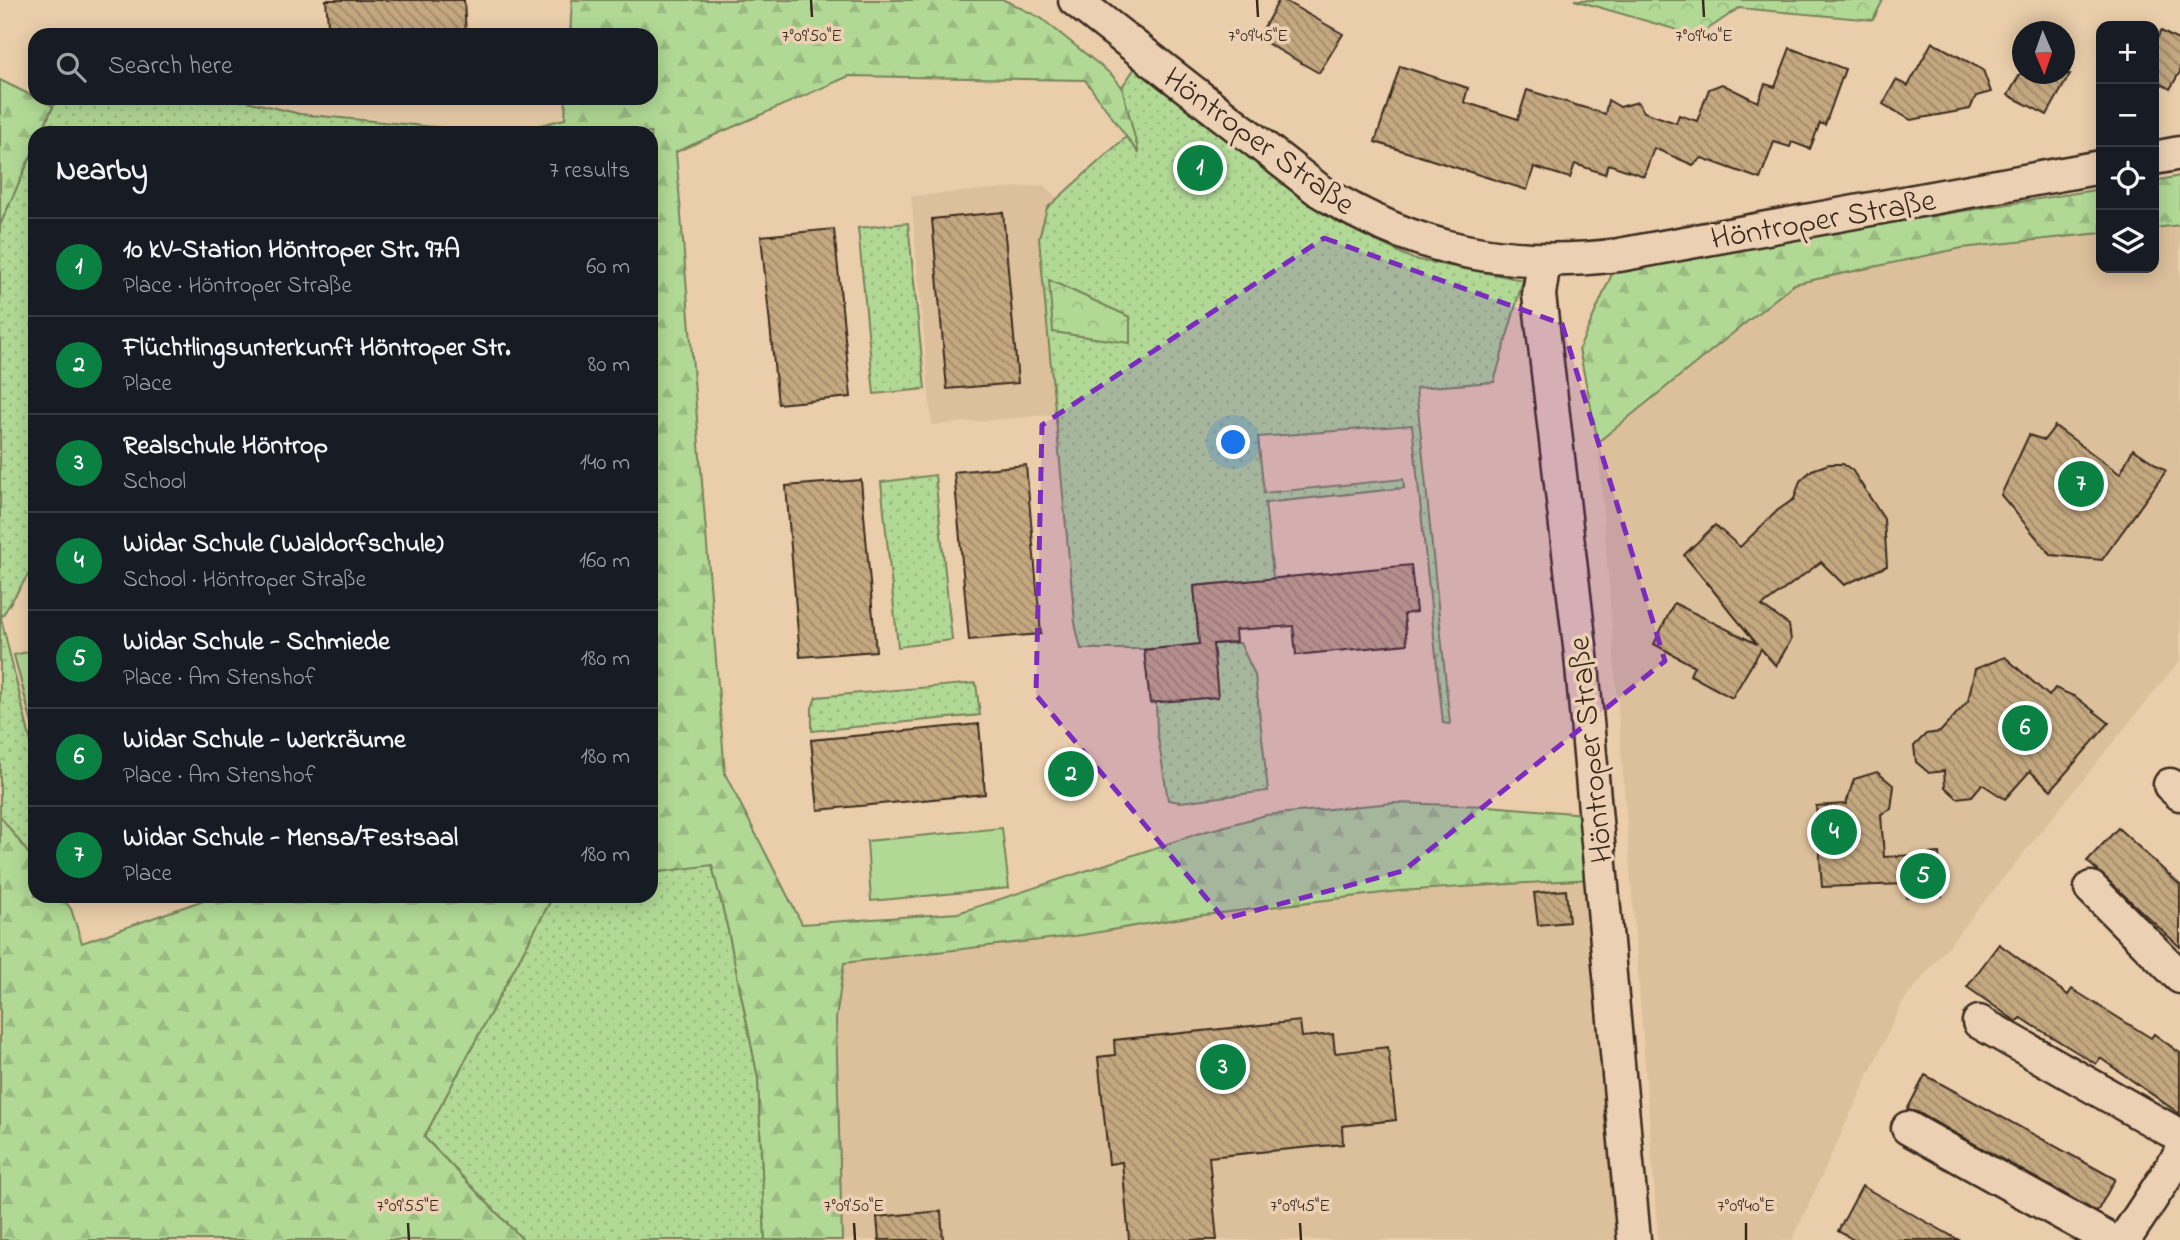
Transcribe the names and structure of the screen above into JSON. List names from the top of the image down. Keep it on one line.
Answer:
{"streets":{"street":["Höntroper Straße"]},"north":"bottom","page":{"map_buttons":["+","−"],"search":"Search here","heading":["Nearby","7 results"],"pins":["1","7","6","2","4","5","3"],"list":[{"mark":"1","name":"10 kV-Station Höntroper Str. 97A","note":"Place · Höntroper Straße","value":"60 m"},{"mark":"2","name":"Flüchtlingsunterkunft Höntroper Str.","note":"Place","value":"80 m"},{"mark":"3","name":"Realschule Höntrop","note":"School","value":"140 m"},{"mark":"4","name":"Widar Schule (Waldorfschule)","note":"School · Höntroper Straße","value":"160 m"},{"mark":"5","name":"Widar Schule - Schmiede","note":"Place · Am Stenshof","value":"180 m"},{"mark":"6","name":"Widar Schule - Werkräume","note":"Place · Am Stenshof","value":"180 m"},{"mark":"7","name":"Widar Schule - Mensa/Festsaal","note":"Place","value":"180 m"}]},"coordinates":["7°09'50\"E","7°09'45\"E","7°09'40\"E","7°09'55\"E"]}
